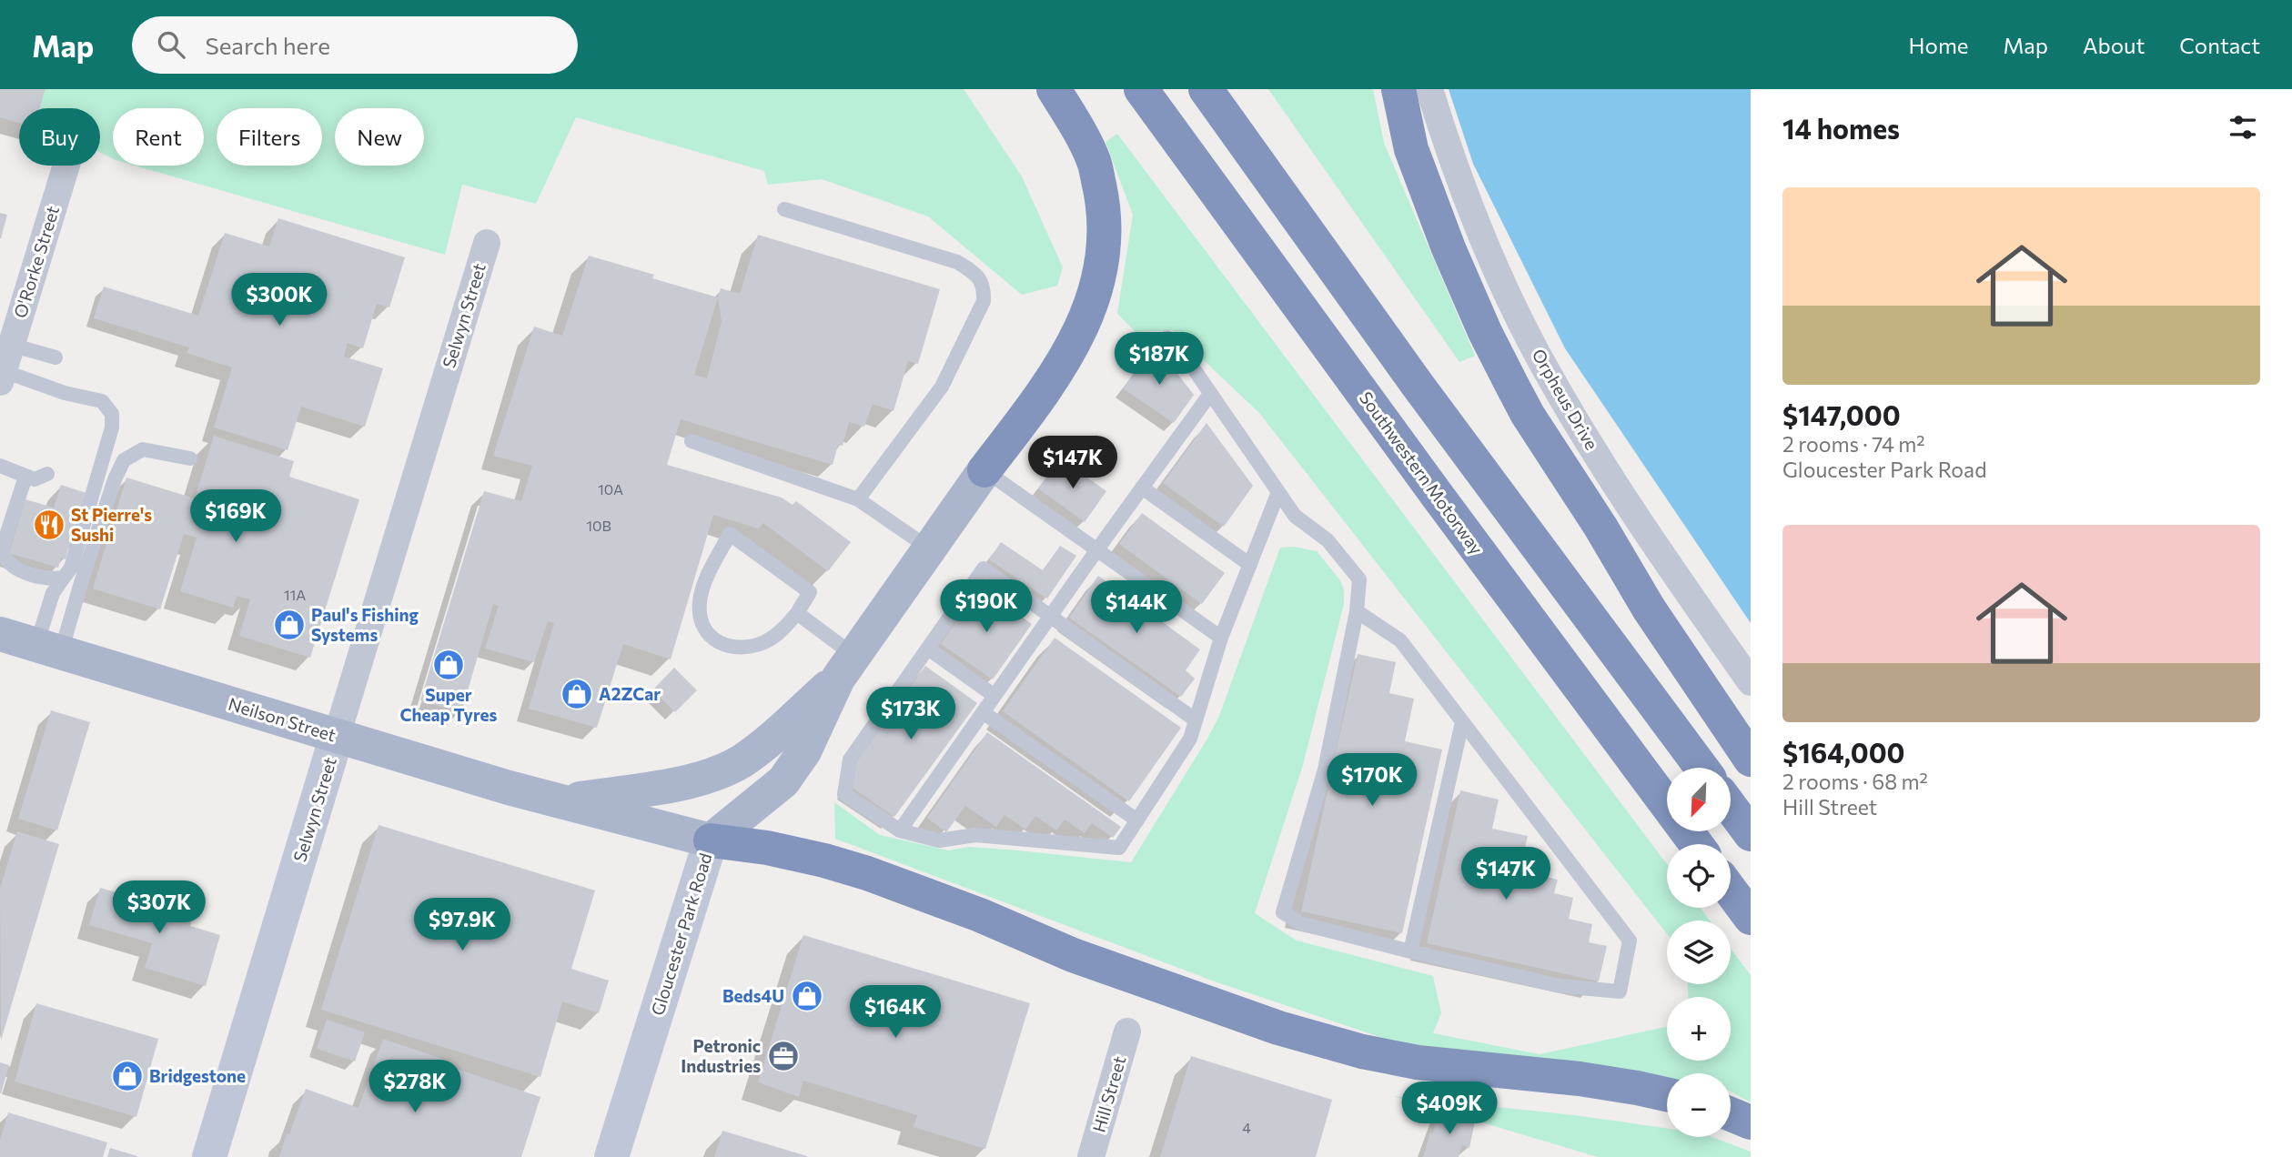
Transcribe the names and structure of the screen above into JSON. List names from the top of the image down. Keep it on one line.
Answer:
{"streets":{"highway":["Southwestern Motorway"],"main road":["Selwyn Street","Neilson Street","Gloucester Park Road"],"street":["O'Rorke Street","Orpheus Drive","Hill Street"]},"crossings":[["Selwyn Street","Neilson Street"],["Neilson Street","Gloucester Park Road"]],"places":{"restaurant":["St Pierre's Sushi"],"shop":["Paul's Fishing Systems","Super Cheap Tyres","A2ZCar","Beds4U","Bridgestone"],"office":["Petronic Industries"]},"house_numbers":["10A","10B","11A","4"],"north":"bottom left","page":{"header":"Map","search":"Search here","nav":["Home","Map","About","Contact"],"heading":"14 homes","chip":["Buy","Rent","Filters","New"],"list":[{"name":"$147,000","note":"2 rooms · 74 m² · Gloucester Park Road"},{"name":"$164,000","note":"2 rooms · 68 m² · Hill Street"}],"price":["$300K","$187K","$147K","$169K","$190K","$144K","$173K","$170K","$147K","$307K","$97.9K","$164K","$278K","$409K"],"map_buttons":["+","−"]}}
